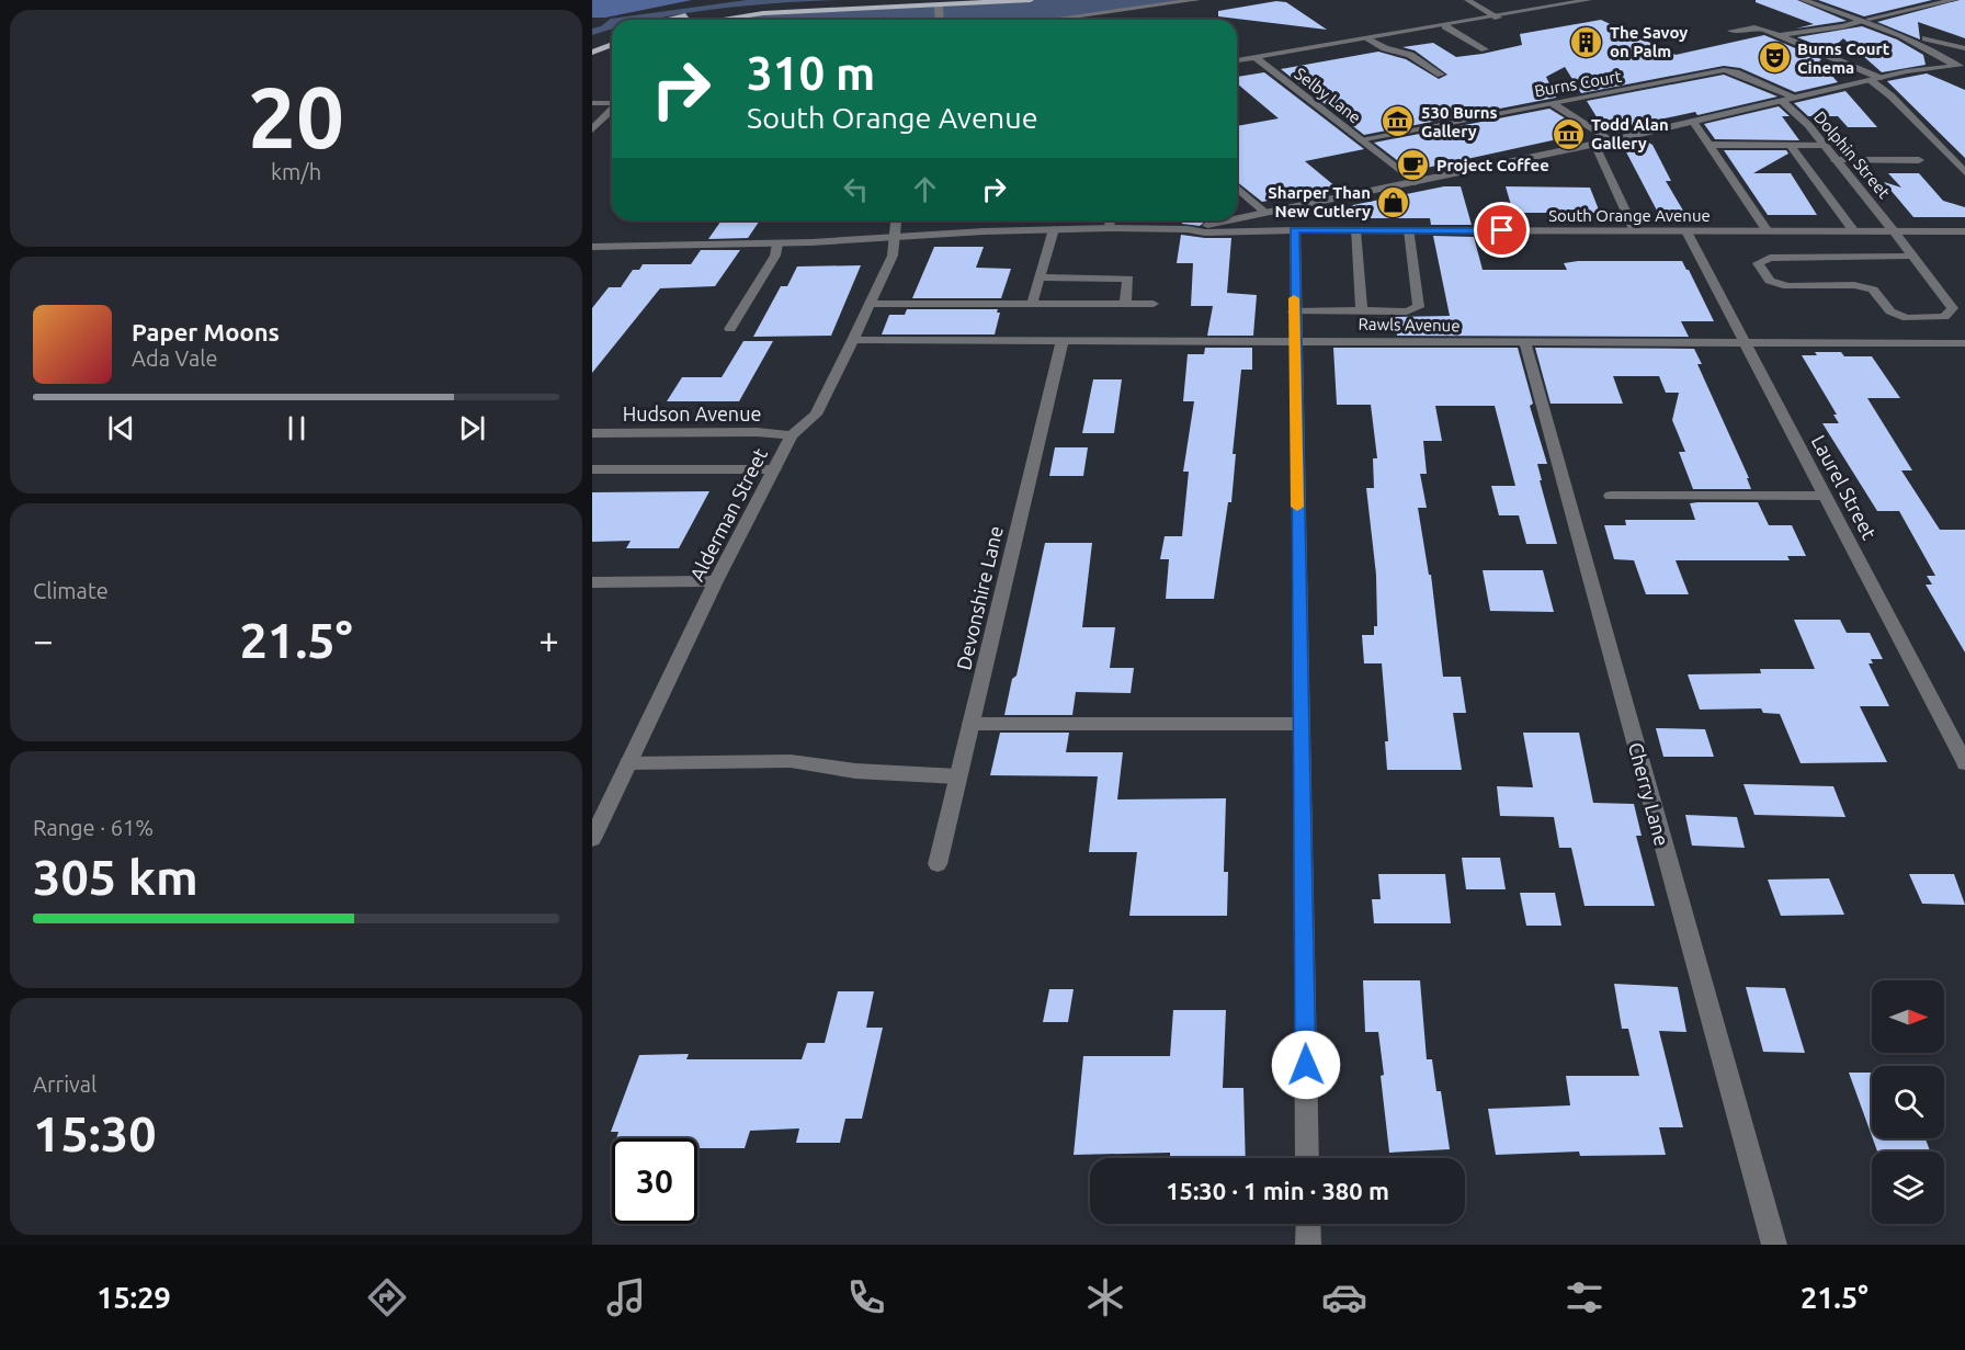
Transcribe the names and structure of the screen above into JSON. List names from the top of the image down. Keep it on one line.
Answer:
{"streets":{"street":["Burns Court","Selby Lane","Dolphin Street","South Orange Avenue","Rawls Avenue","Hudson Avenue","Laurel Street","Alderman Street","Devonshire Lane","Cherry Lane"]},"crossings":[["Burns Court","Selby Lane"],["Dolphin Street","South Orange Avenue"],["South Orange Avenue","Laurel Street"],["South Orange Avenue","Alderman Street"],["Rawls Avenue","Laurel Street"],["Rawls Avenue","Alderman Street"],["Rawls Avenue","Devonshire Lane"],["Rawls Avenue","Cherry Lane"],["Hudson Avenue","Alderman Street"]],"places":{"building":["The Savoy on Palm"],"theatre":["Burns Court Cinema"],"museum":["530 Burns Gallery","Todd Alan Gallery"],"cafe":["Project Coffee"],"shop":["Sharper Than New Cutlery"]},"north":"right","page":{"tile":[["20","km/h"],"Climate",["Range · 61%","305 km"],["Arrival","15:30"]],"turn":["310 m","South Orange Avenue"],"song":["Paper Moons","Ada Vale"],"heat":["−","21.5°","+"],"limit":"30","trip":"15:30 · 1 min · 380 m","tabs":["15:29","21.5°"]}}
